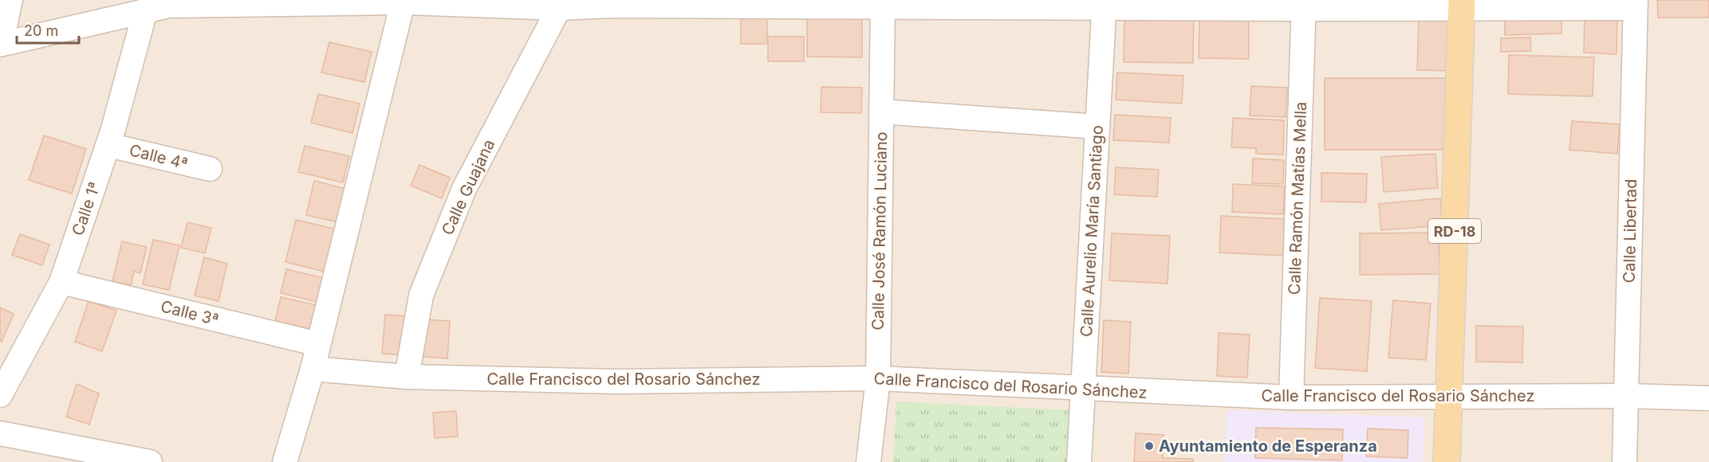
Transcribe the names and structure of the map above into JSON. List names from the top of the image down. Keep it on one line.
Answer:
{"streets":{"main road":["RD-18"],"street":["Calle 4ª","Calle Guajana","Calle Ramón Matías Mella","Calle 1ª","Calle José Ramón Luciano","Calle Aurelio María Santiago","Calle Libertad","Calle 3ª","Calle Francisco del Rosario Sánchez"]},"crossings":[["Calle 4ª","Calle 1ª"],["Calle Guajana","Calle Francisco del Rosario Sánchez"],["Calle Ramón Matías Mella","Calle Francisco del Rosario Sánchez"],["Calle 1ª","Calle 3ª"],["Calle José Ramón Luciano","Calle Francisco del Rosario Sánchez"],["Calle Aurelio María Santiago","Calle Francisco del Rosario Sánchez"],["RD-18","Calle Francisco del Rosario Sánchez"],["Calle Libertad","Calle Francisco del Rosario Sánchez"]],"places":["Ayuntamiento de Esperanza"],"scale_bar":"20 m"}
